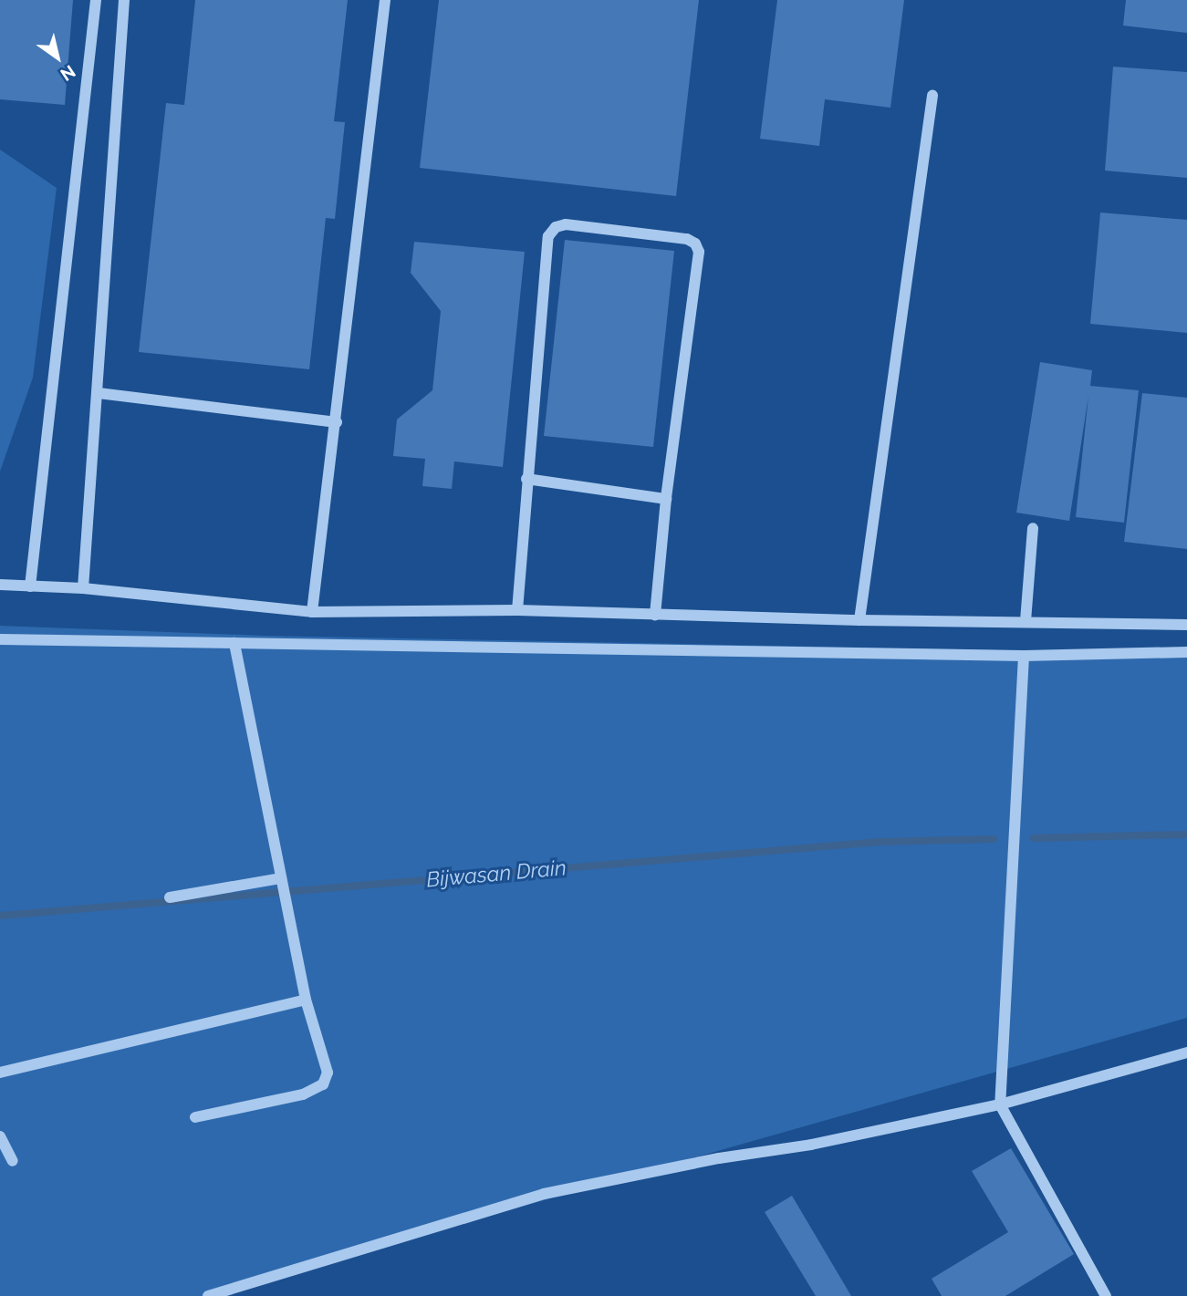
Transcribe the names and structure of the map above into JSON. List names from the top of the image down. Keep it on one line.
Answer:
{"water":["Bijwasan Drain"],"north":"bottom right"}
